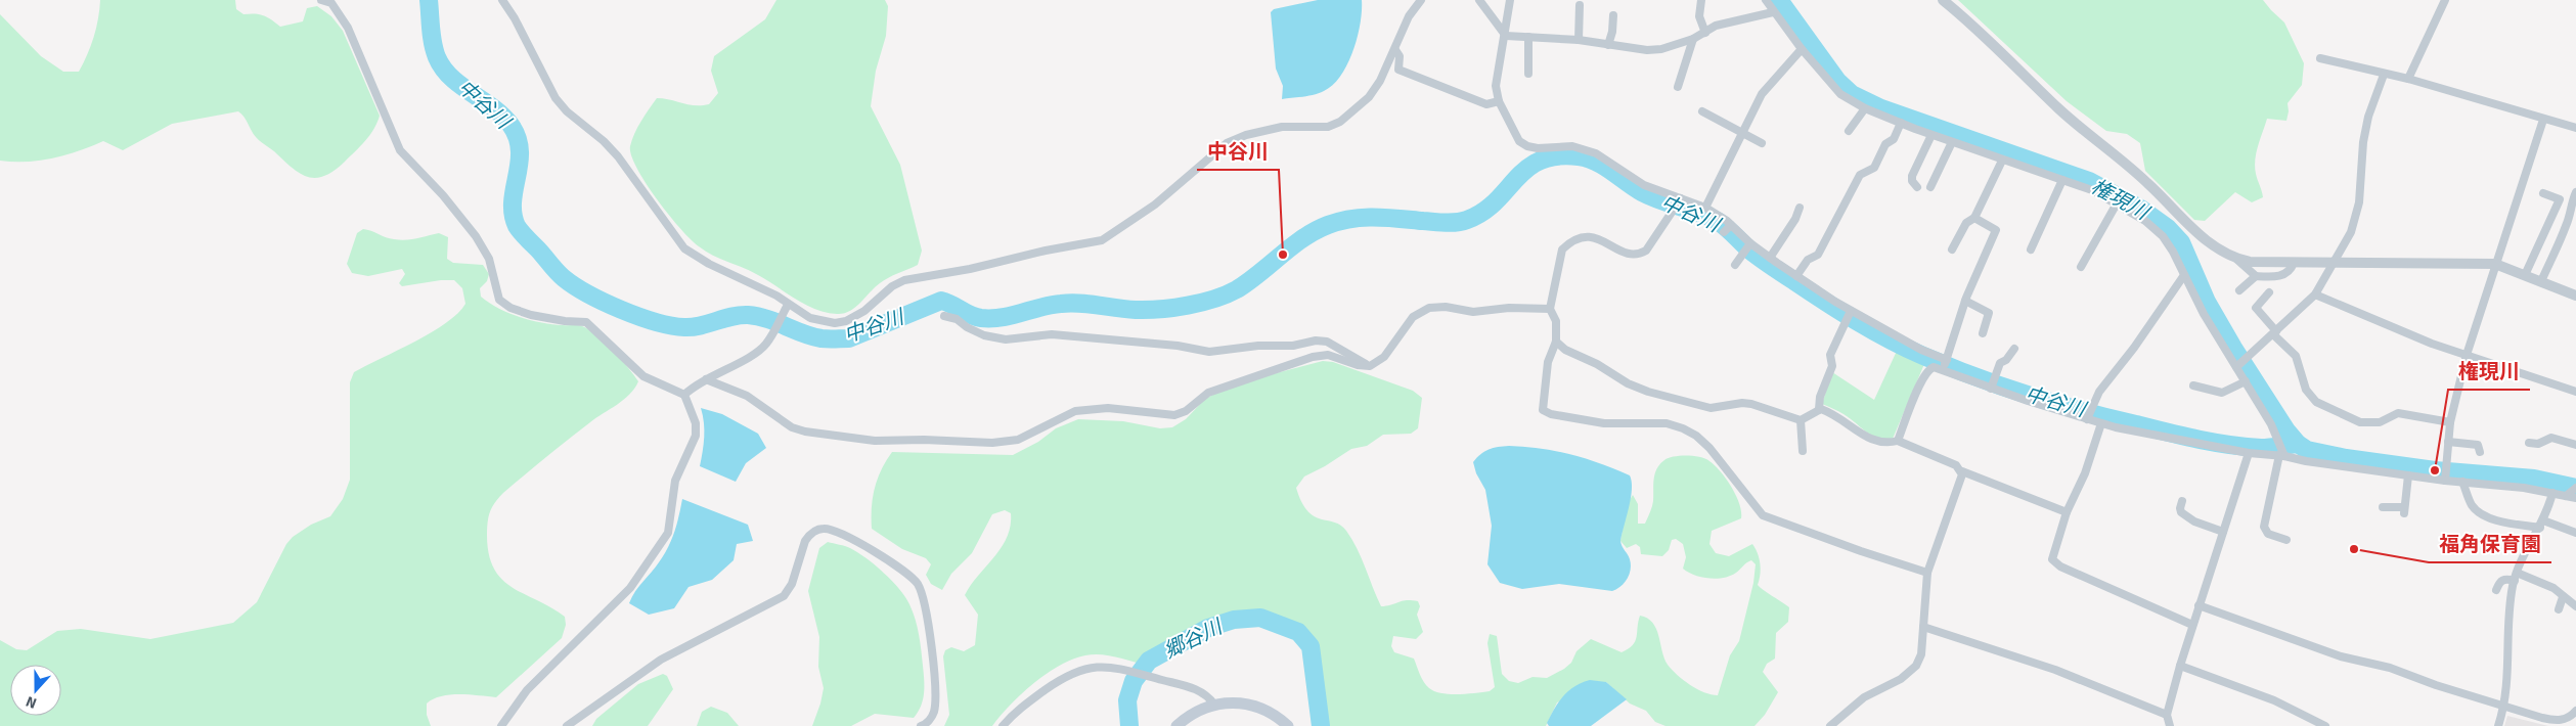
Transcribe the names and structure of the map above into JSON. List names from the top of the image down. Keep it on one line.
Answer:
{"water":["中谷川","権現川","郷谷川"],"places":["中谷川","権現川","福角保育園"],"north":"bottom"}
